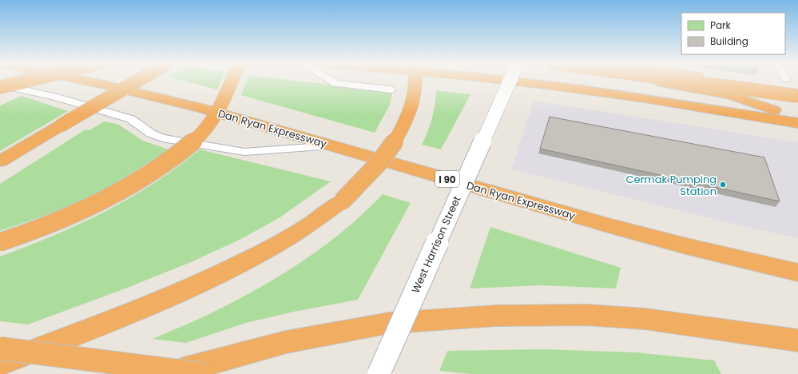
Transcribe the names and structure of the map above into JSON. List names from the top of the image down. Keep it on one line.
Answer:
{"streets":{"highway":["Dan Ryan Expressway","I 90"],"main road":["West Harrison Street"]},"places":["Cermak Pumping Station"],"legend":["Park","Building"]}
